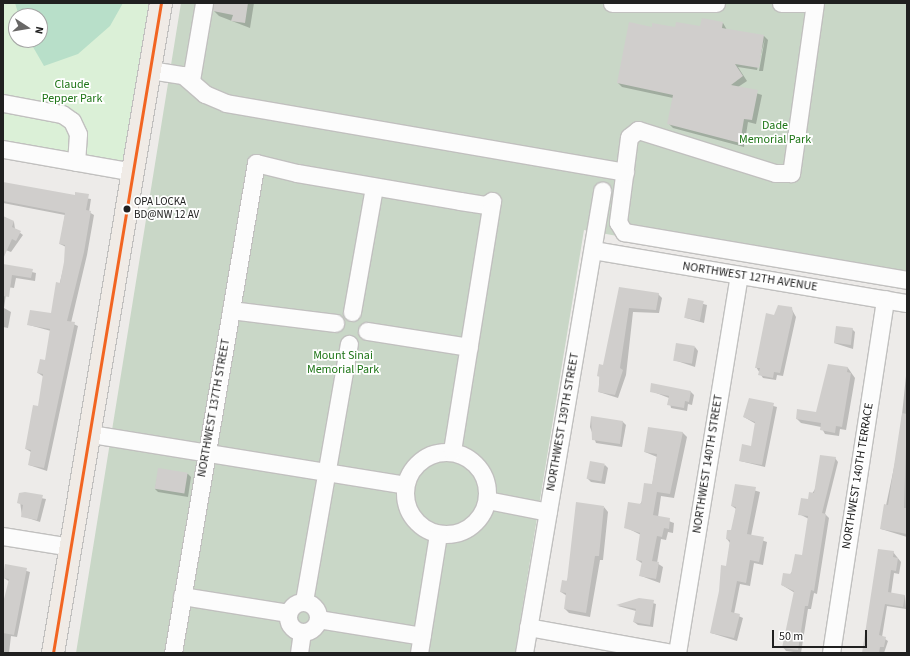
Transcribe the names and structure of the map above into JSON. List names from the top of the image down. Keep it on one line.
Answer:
{"streets":{"street":["NORTHWEST 12TH AVENUE","NORTHWEST 137TH STREET","NORTHWEST 139TH STREET","NORTHWEST 140TH STREET","NORTHWEST 140TH TERRACE"]},"crossings":[["NORTHWEST 12TH AVENUE","NORTHWEST 139TH STREET"],["NORTHWEST 12TH AVENUE","NORTHWEST 140TH STREET"],["NORTHWEST 12TH AVENUE","NORTHWEST 140TH TERRACE"]],"parks":["Claude Pepper Park","Dade Memorial Park","Mount Sinai Memorial Park"],"places":["OPA LOCKA BD@NW 12 AV"],"scale_bar":"50 m","north":"right"}
